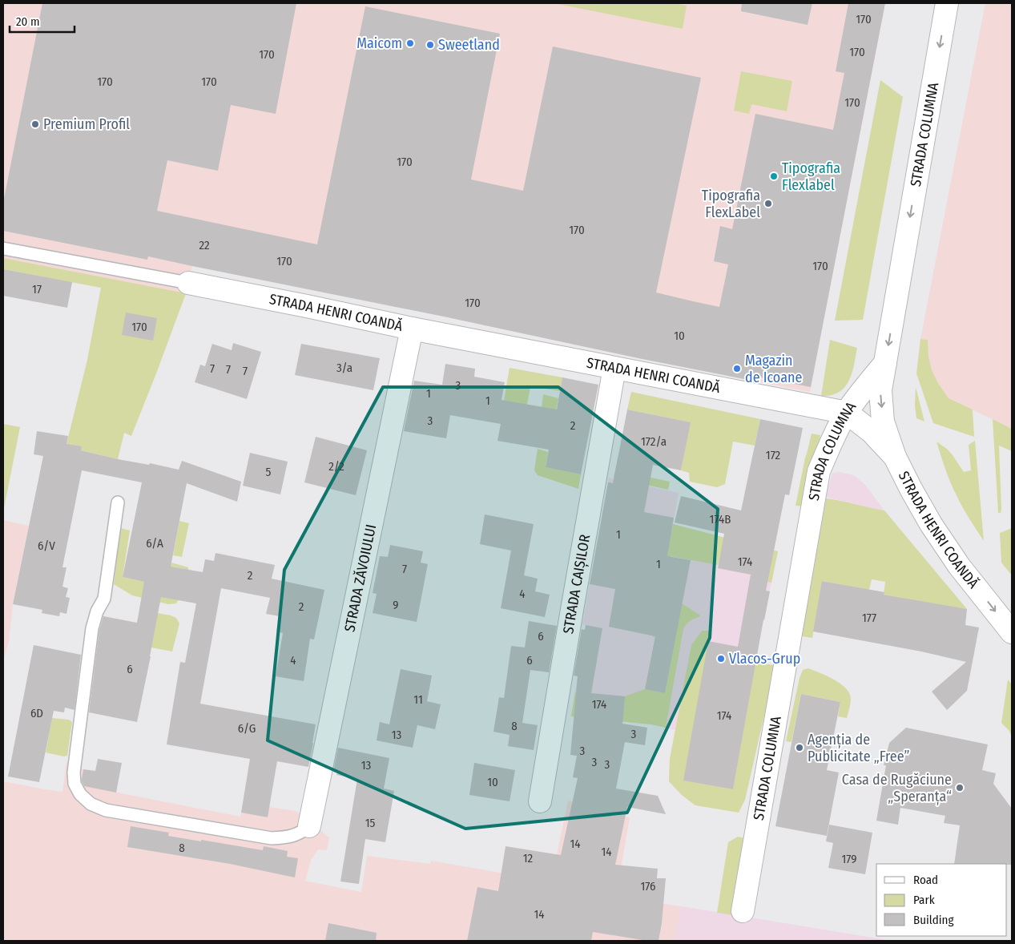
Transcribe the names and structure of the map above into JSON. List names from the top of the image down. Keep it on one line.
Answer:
{"streets":{"street":["STRADA COLUMNA","STRADA HENRI COANDĂ","STRADA ZĂVOIULUI","STRADA CAIȘILOR"]},"crossings":[["STRADA COLUMNA","STRADA HENRI COANDĂ"],["STRADA HENRI COANDĂ","STRADA ZĂVOIULUI"],["STRADA HENRI COANDĂ","STRADA CAIȘILOR"]],"one_way":["STRADA COLUMNA"],"places":["Maicom","Sweetland","Premium Profil","Tipografia Flexlabel","Tipografia FlexLabel","Magazin de Icoane","Vlacos-Grup","Agenția de Publicitate „Free”","Casa de Rugăciune „Speranța“"],"house_numbers":["170","170","170","170","170","170","170","170","22","170","170","17","170","170","10","3/a","7","7","7","3","1","1","3","2","172/a","172","2/2","5","174B","1","6/A","6/V","174","1","7","2","4","9","2","177","6","4","6","6","11","174","6D","174","8","6/G","3","13","3","3","3","13","10","15","14","8","14","12","179","176","14"],"legend":["Road","Park","Building"],"scale_bar":"20 m"}
